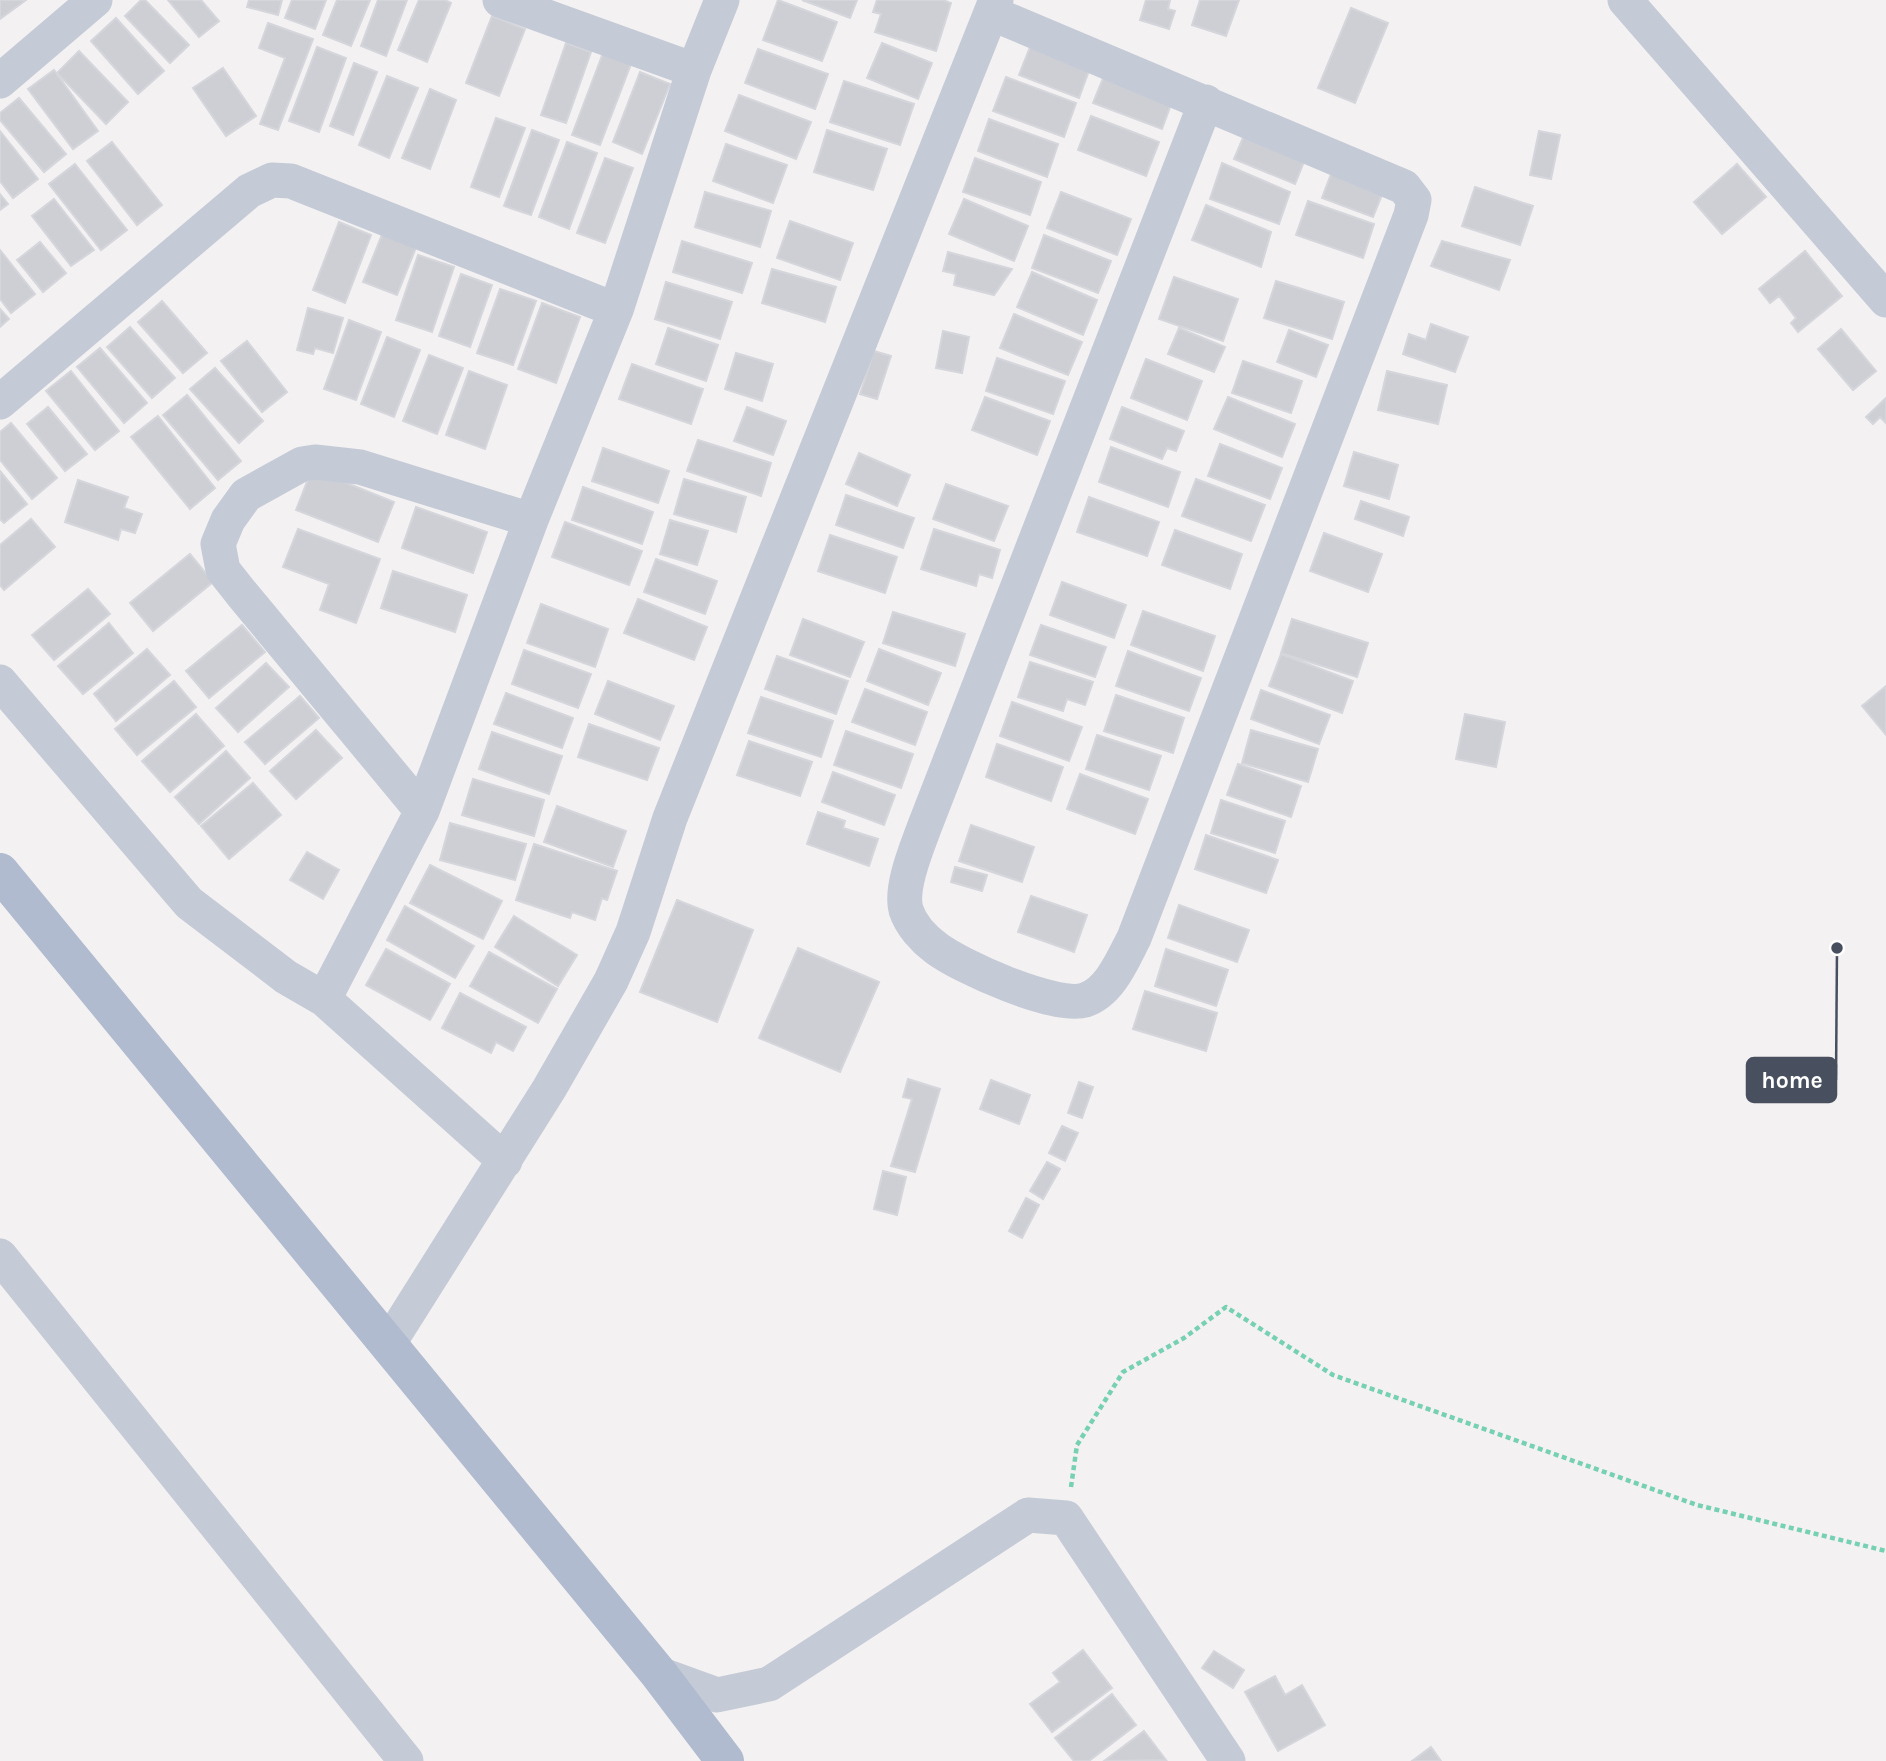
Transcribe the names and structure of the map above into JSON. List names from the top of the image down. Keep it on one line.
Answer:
{"places":["home"]}
